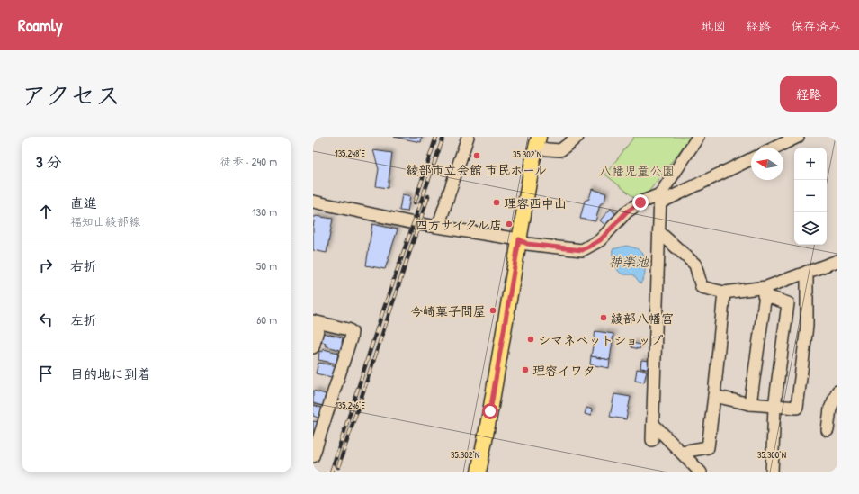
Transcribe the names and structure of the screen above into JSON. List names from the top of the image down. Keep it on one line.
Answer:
{"water":["神楽池"],"parks":["八幡児童公園"],"places":["綾部市立会館 市民ホール","理容西中山","四方サイクル店","今崎菓子問屋","綾部八幡宮","シマネペットショップ","理容イワタ"],"north":"left","page":{"header":"Roamly","nav":["地図","経路","保存済み"],"title":"アクセス","buttons":"経路","heading":["3 分","徒歩 · 240 m"],"map_buttons":["+","−"],"list":[["直進","福知山綾部線","130 m"],["右折","50 m"],["左折","60 m"],"目的地に到着"]},"coordinates":["135.248°E","35.302°N","135.246°E","35.300°N"]}
